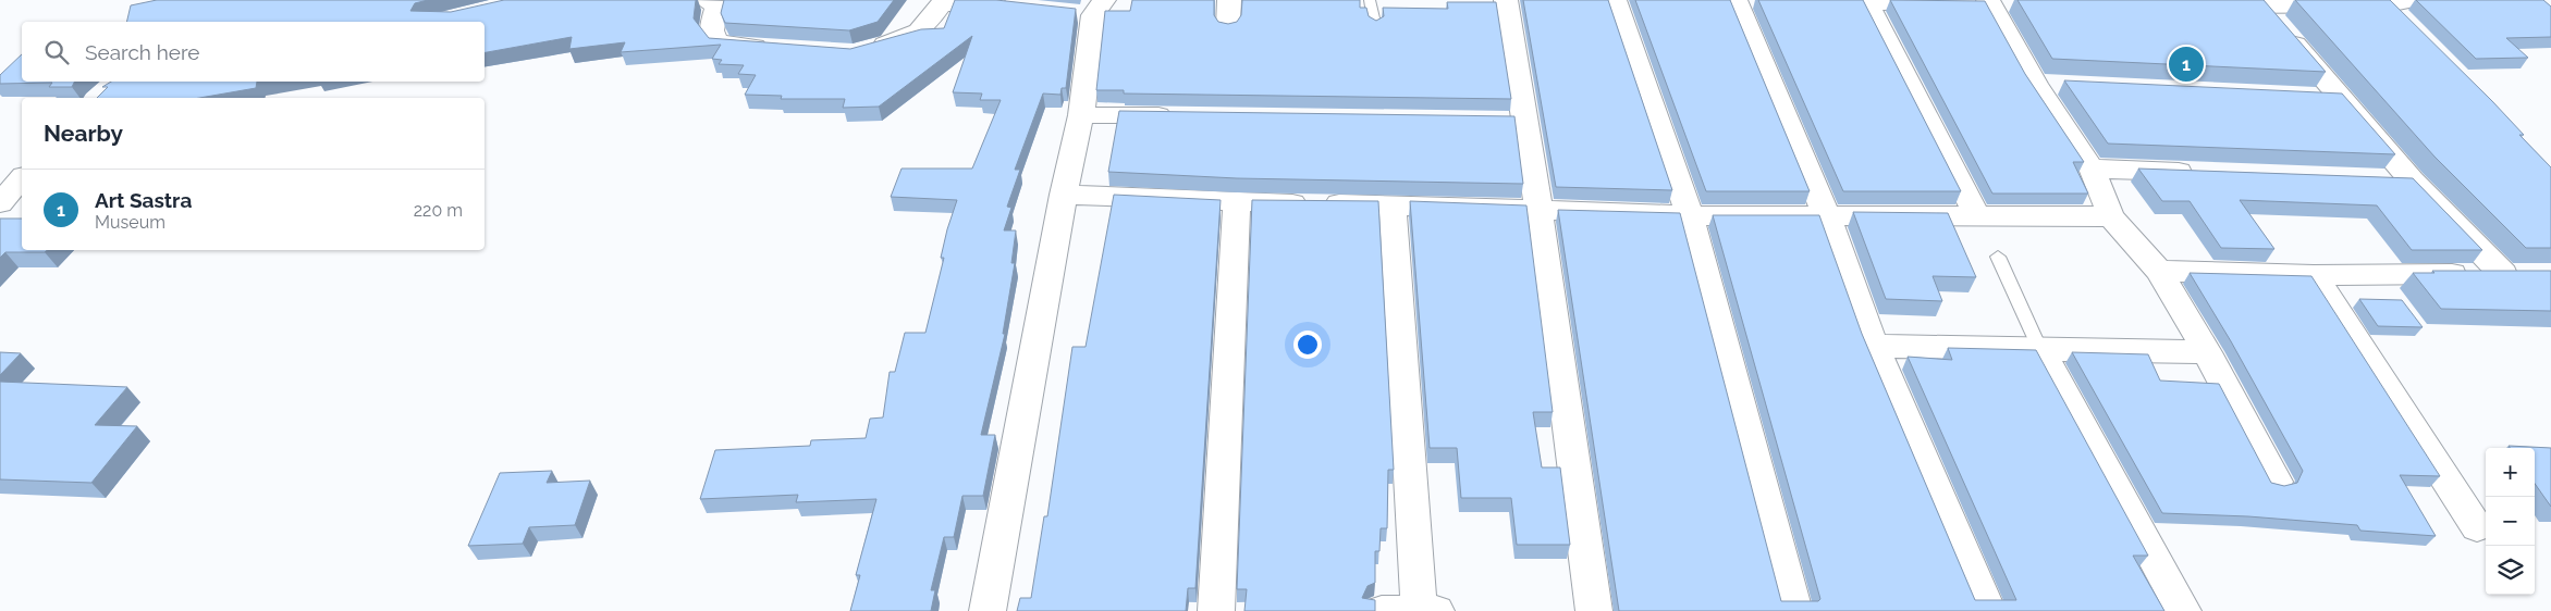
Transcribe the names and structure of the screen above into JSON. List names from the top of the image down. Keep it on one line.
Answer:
{"page":{"search":"Search here","pins":"1","heading":"Nearby","list":[{"mark":"1","name":"Art Sastra","note":"Museum","value":"220 m"}],"map_buttons":["+","−"]}}
